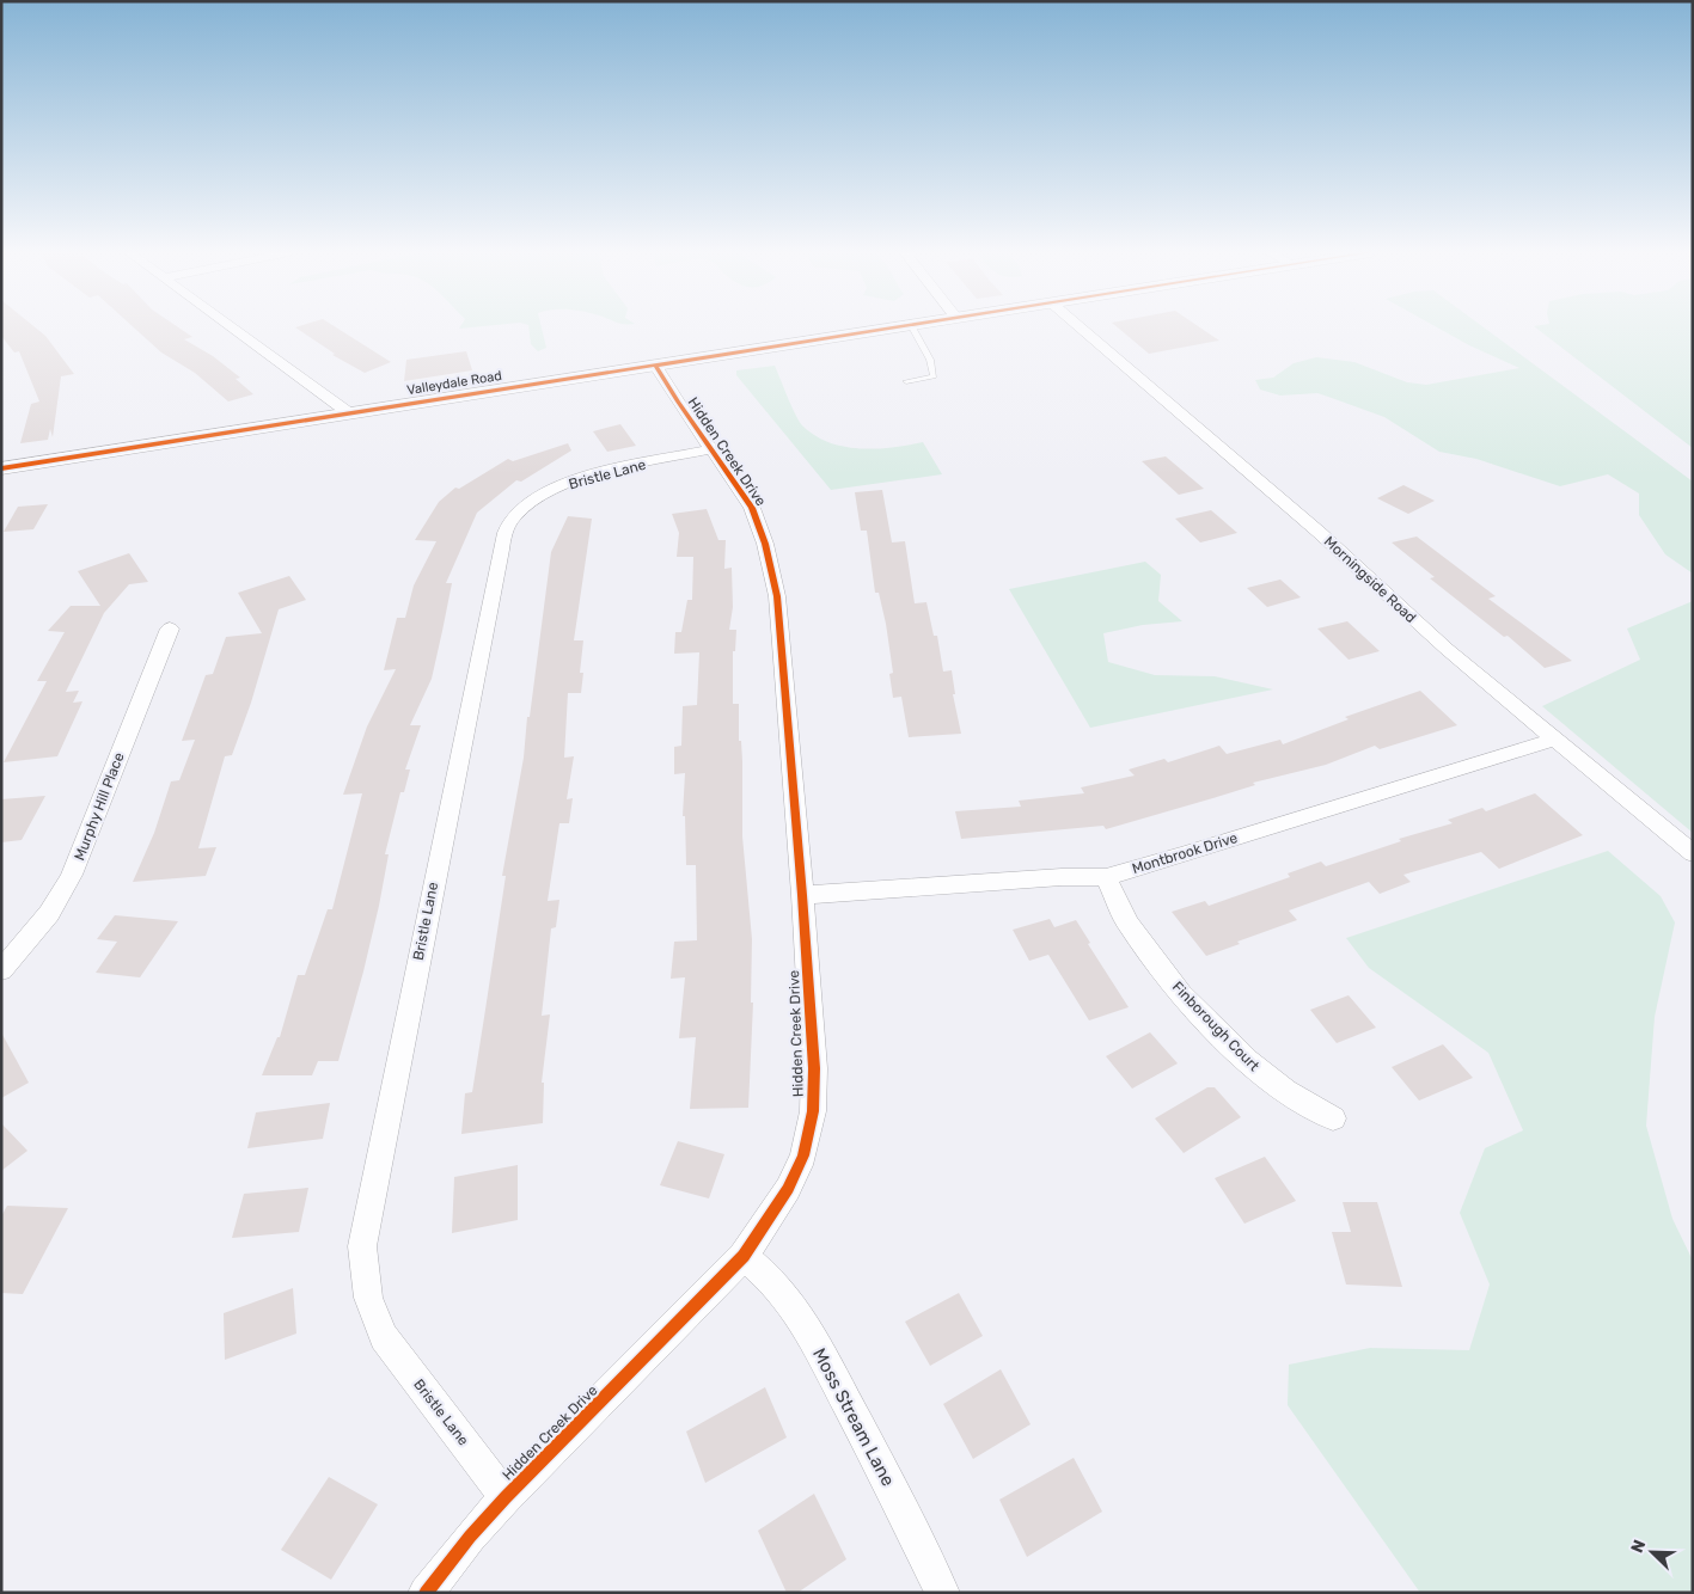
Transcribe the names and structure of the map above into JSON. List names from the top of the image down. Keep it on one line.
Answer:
{"streets":{"street":["Valleydale Road","Hidden Creek Drive","Bristle Lane","Morningside Road","Murphy Hill Place","Montbrook Drive","Finborough Court","Moss Stream Lane"]},"crossings":[["Valleydale Road","Hidden Creek Drive"],["Hidden Creek Drive","Bristle Lane"],["Hidden Creek Drive","Montbrook Drive"],["Hidden Creek Drive","Moss Stream Lane"],["Morningside Road","Montbrook Drive"],["Montbrook Drive","Finborough Court"]],"north":"top left"}
